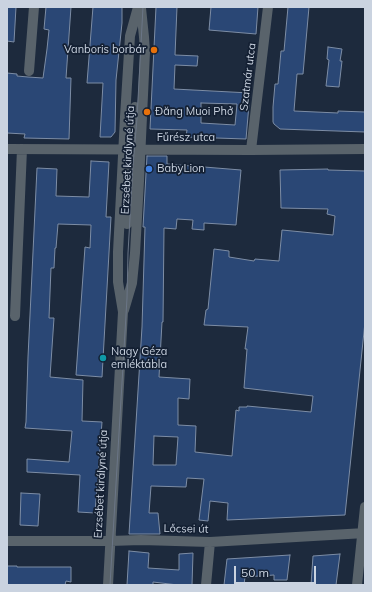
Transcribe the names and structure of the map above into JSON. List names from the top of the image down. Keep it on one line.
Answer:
{"streets":{"street":["Szatmár utca","Fűrész utca","Erzsébet királyné útja","Lőcsei út"]},"crossings":[["Szatmár utca","Fűrész utca"],["Fűrész utca","Erzsébet királyné útja"],["Erzsébet királyné útja","Lőcsei út"]],"places":["Vanboris borbár","Đăng Muoi Phở","BabyLion","Nagy Géza emléktábla"],"scale_bar":"50 m"}
